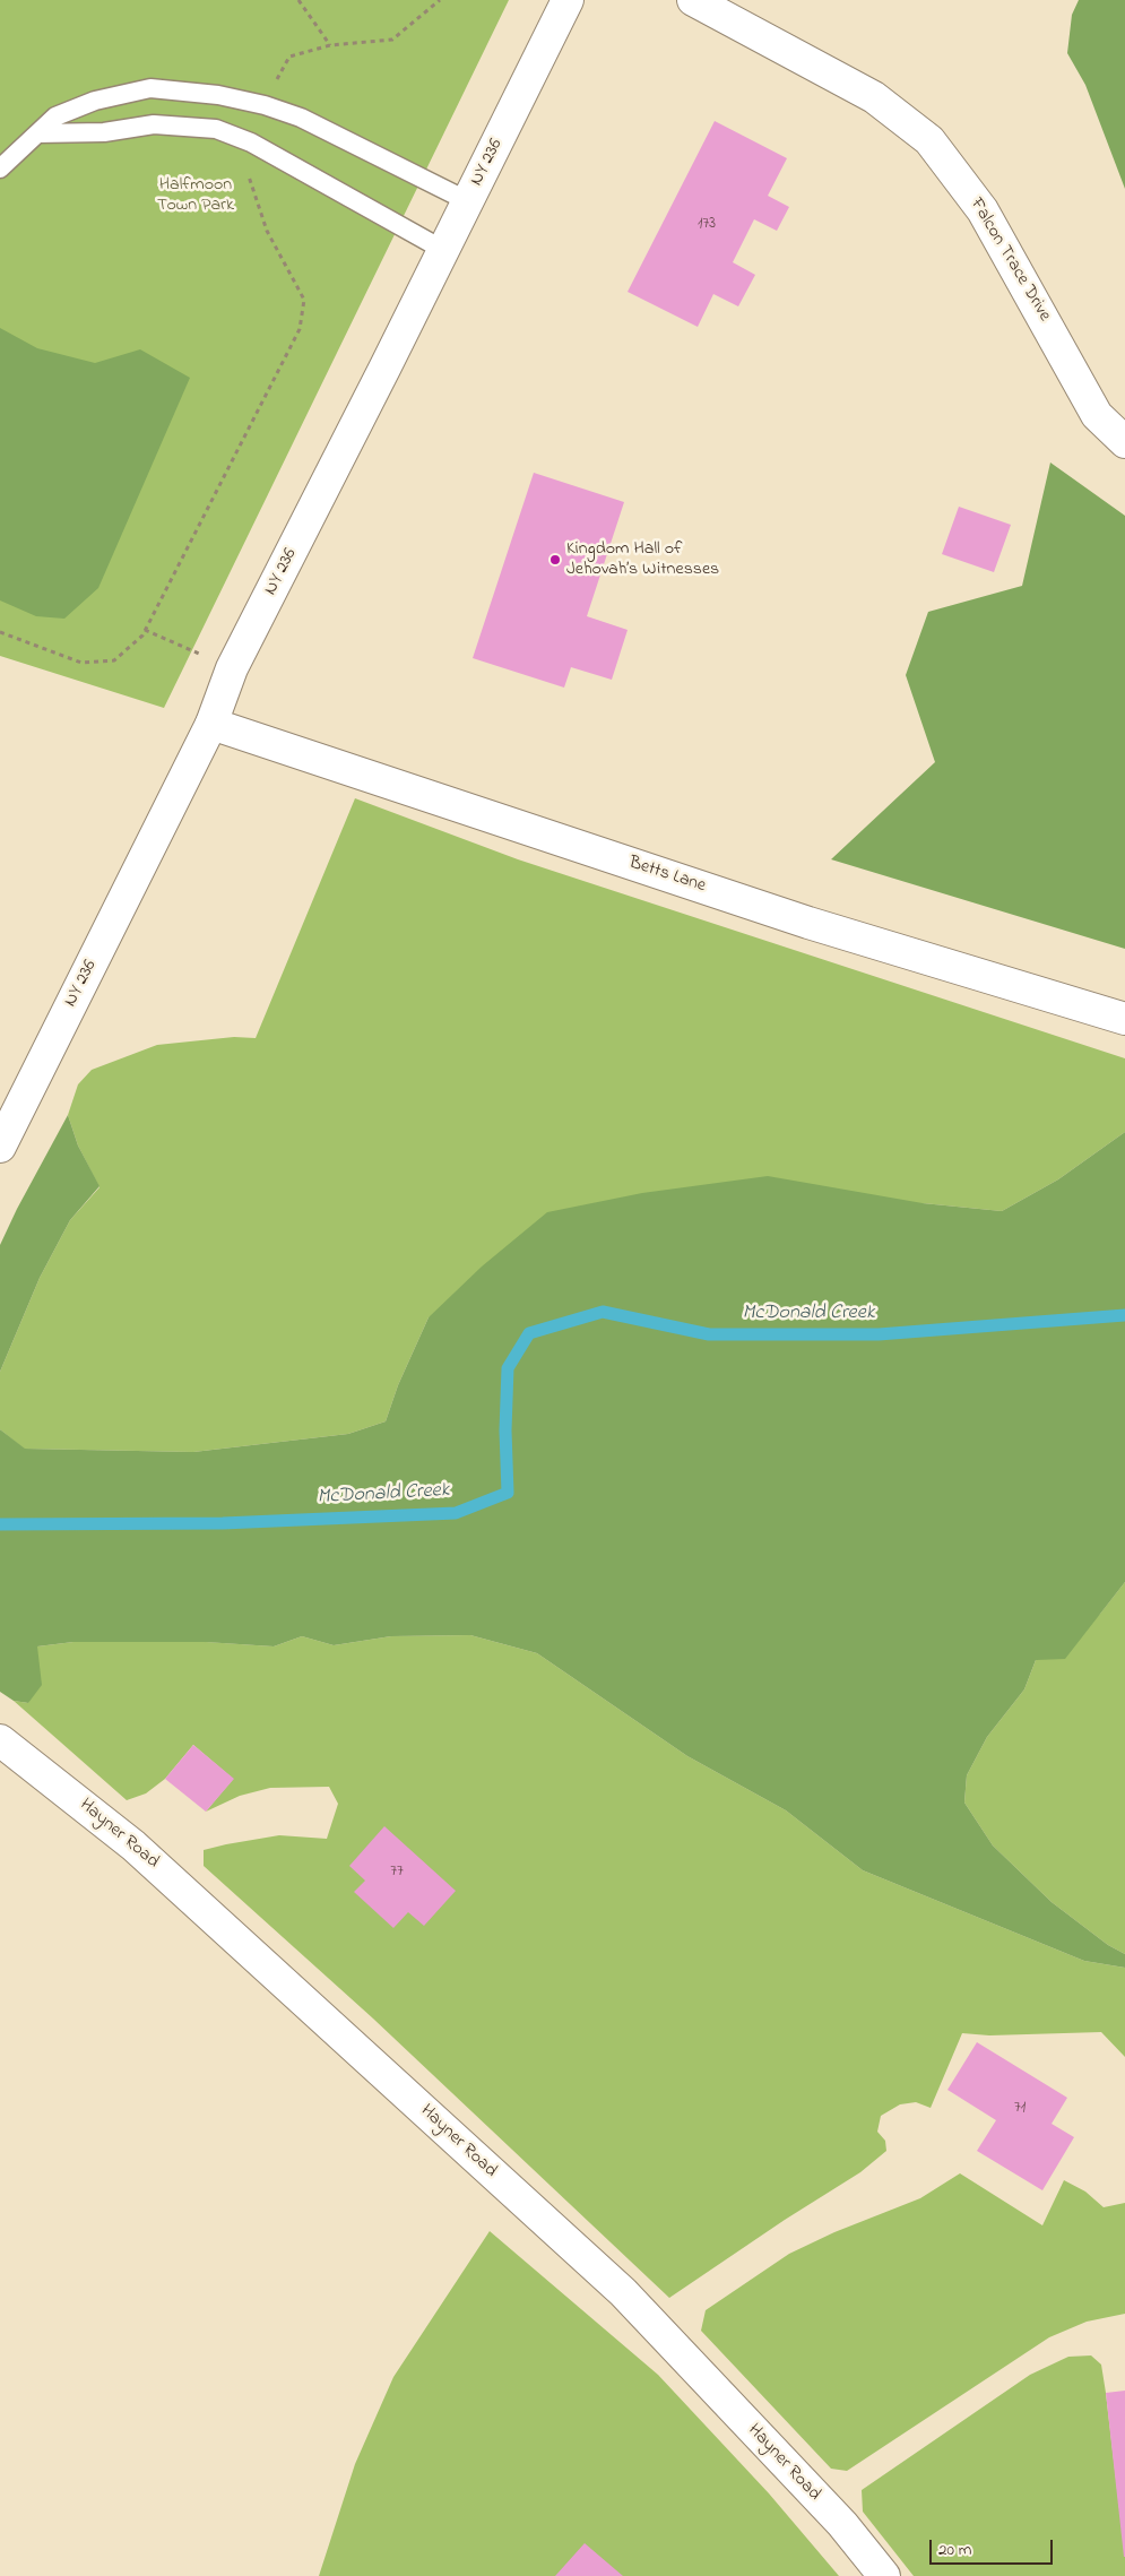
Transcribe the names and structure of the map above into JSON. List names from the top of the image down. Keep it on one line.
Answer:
{"streets":{"street":["NY 236","Falcon Trace Drive","Betts Lane","Hayner Road"]},"crossings":[["NY 236","Betts Lane"]],"water":["McDonald Creek"],"parks":["Halfmoon Town Park"],"places":["Kingdom Hall of Jehovah’s Witnesses"],"house_numbers":["173","77","71"],"scale_bar":"20 m"}
